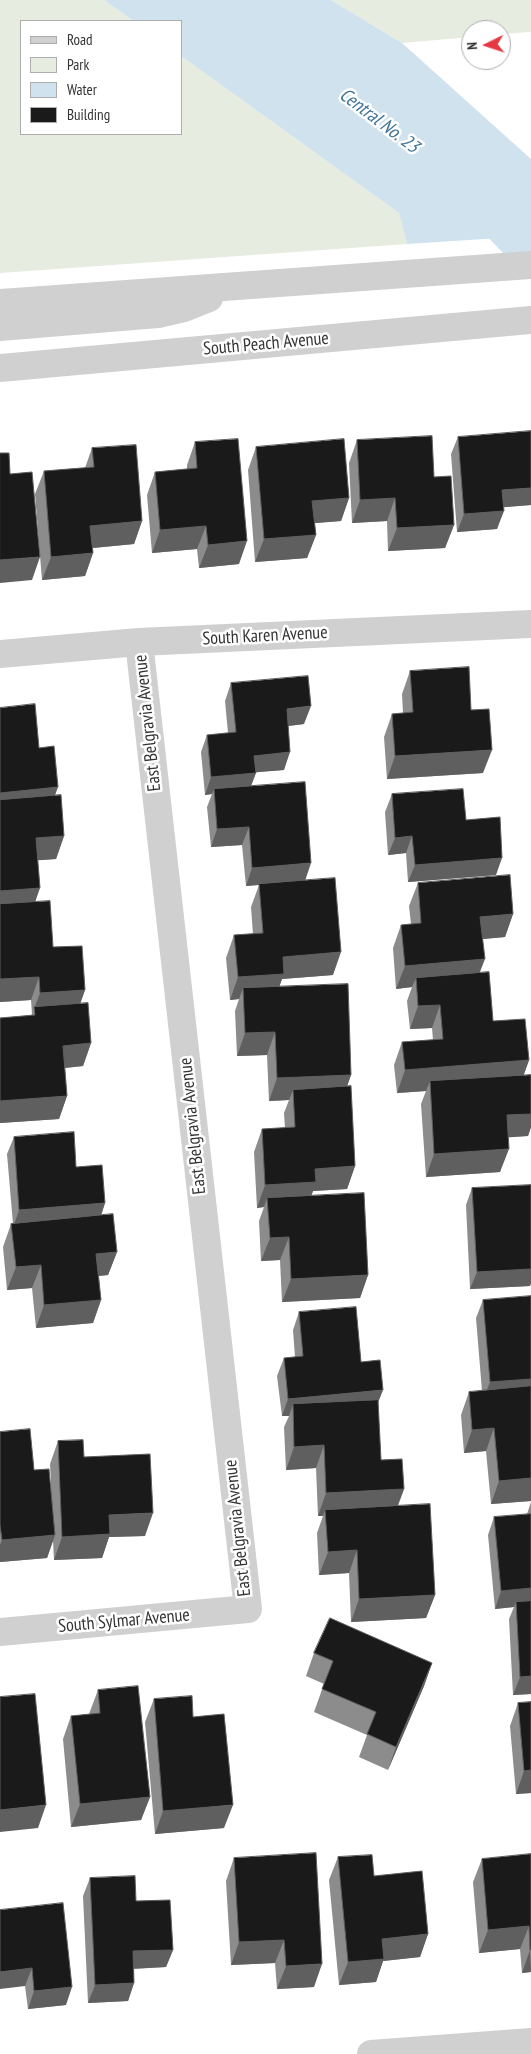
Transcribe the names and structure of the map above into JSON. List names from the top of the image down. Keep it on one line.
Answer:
{"streets":{"street":["South Peach Avenue","South Karen Avenue","East Belgravia Avenue","South Sylmar Avenue"]},"crossings":[["South Karen Avenue","East Belgravia Avenue"],["East Belgravia Avenue","South Sylmar Avenue"]],"water":["Central No. 23"],"legend":["Road","Park","Water","Building"],"north":"left"}
